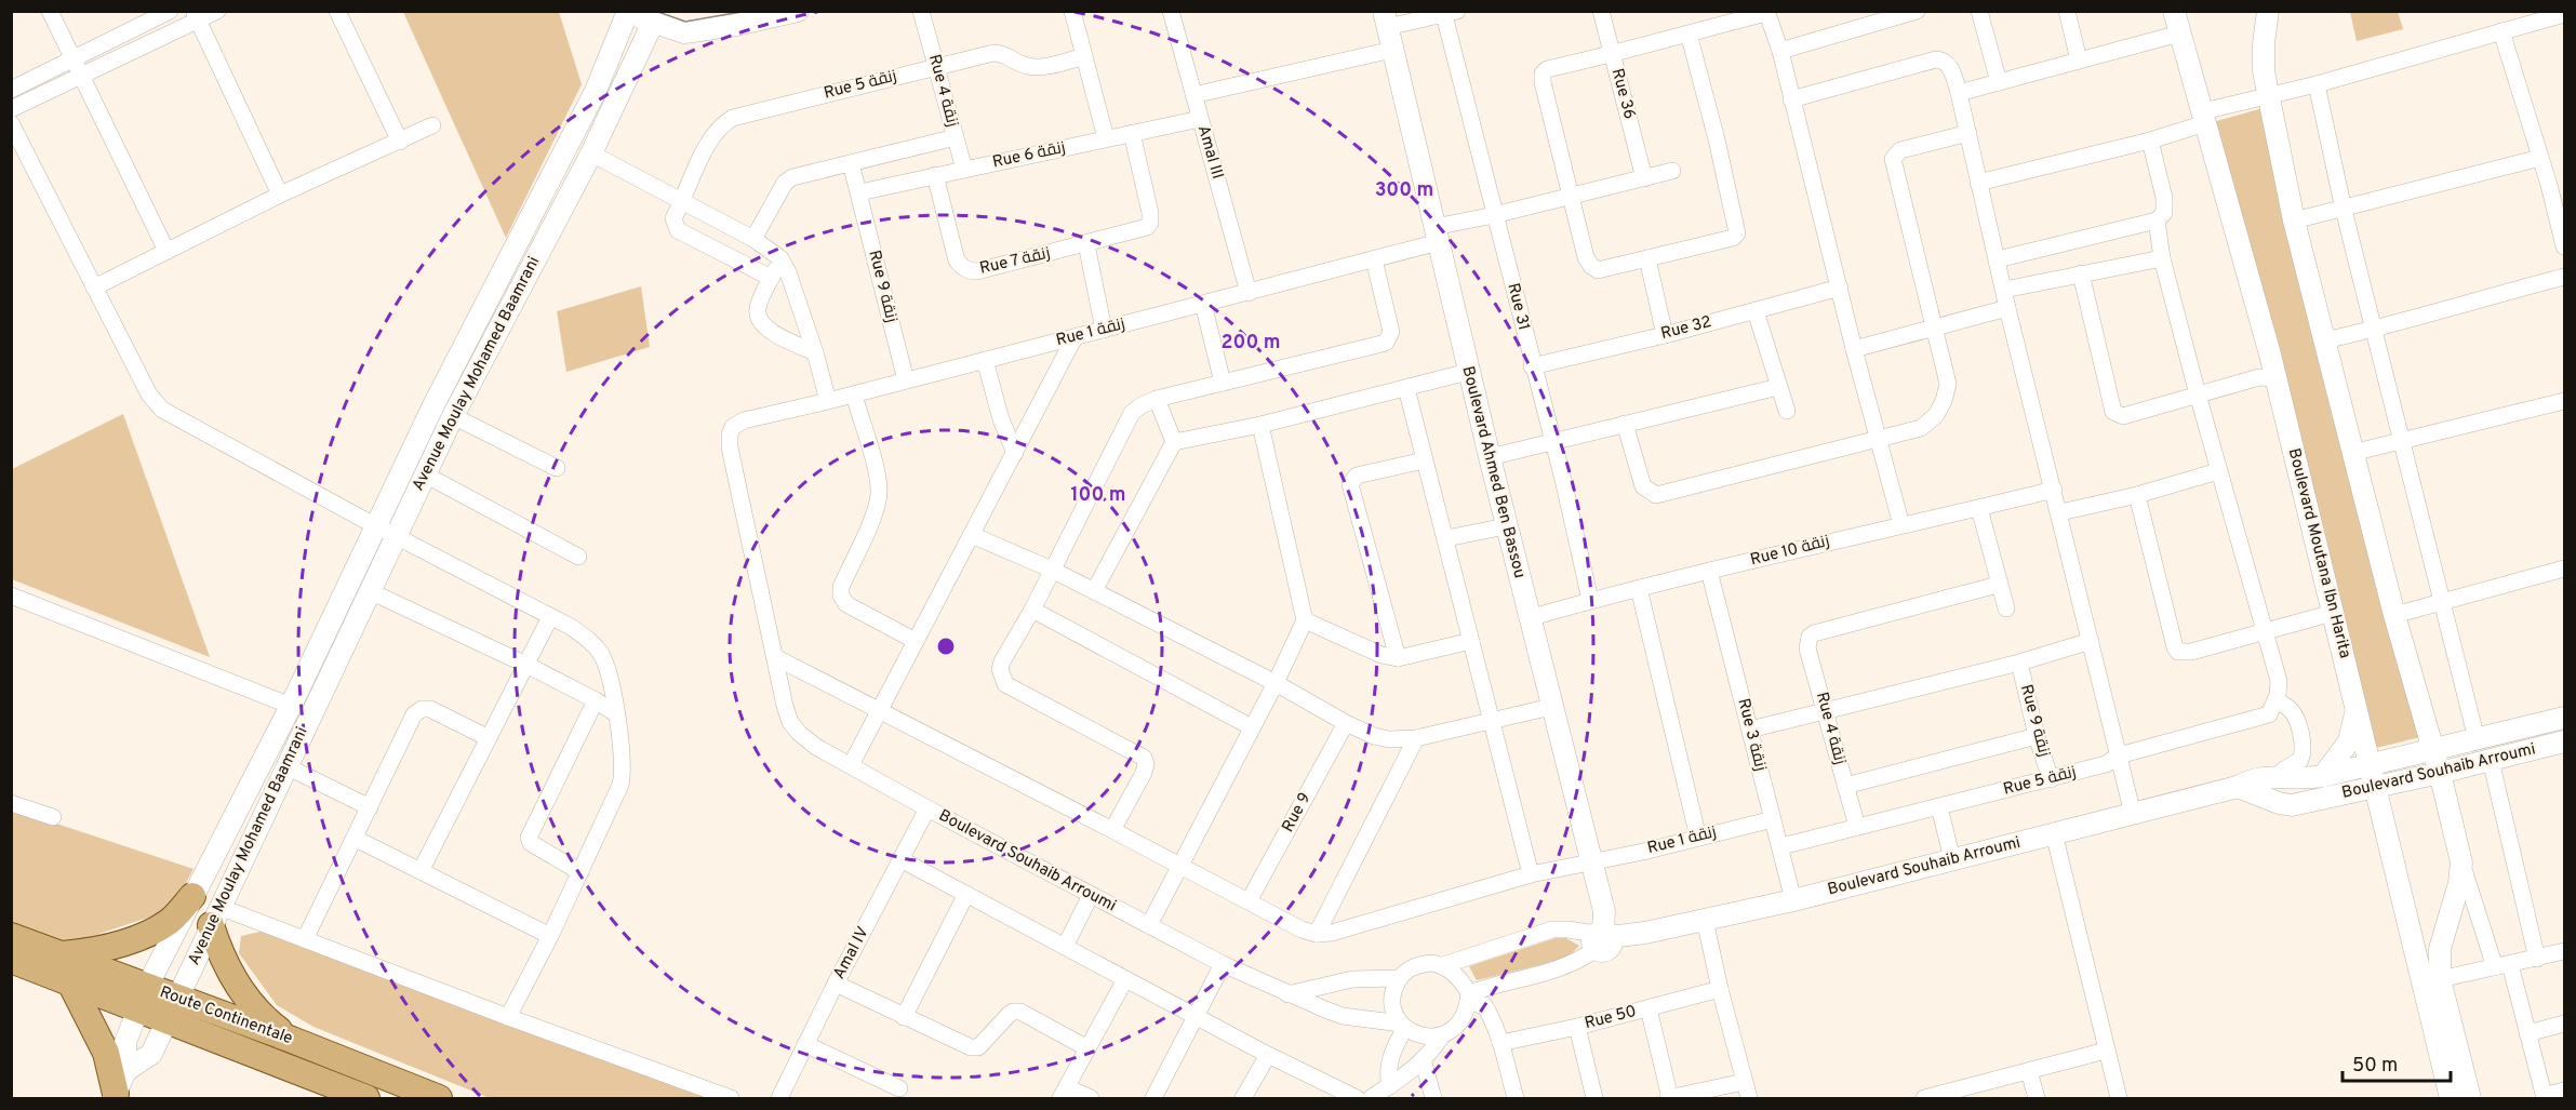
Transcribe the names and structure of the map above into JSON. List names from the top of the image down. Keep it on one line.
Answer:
{"streets":{"main road":["Route Continentale"],"street":["Rue 5 زنقة","Rue 4 زنقة","Rue 36","Amal III","Rue 6 زنقة","Rue 7 زنقة","Rue 9 زنقة","Rue 31","Rue 32","Rue 1 زنقة","Avenue Moulay Mohamed Baamrani","Boulevard Ahmed Ben Bassou","Rue 10 زنقة","Boulevard Moutana Ibn Harita","Rue 3 زنقة","Boulevard Souhaib Arroumi","Rue 9","Amal IV","Rue 50"]},"crossings":[["Rue 5 زنقة","Rue 4 زنقة"],["Rue 5 زنقة","Rue 9 زنقة"],["Rue 5 زنقة","Rue 3 زنقة"],["Rue 4 زنقة","Rue 6 زنقة"],["Rue 36","Rue 1 زنقة"],["Amal III","Rue 6 زنقة"],["Amal III","Rue 1 زنقة"],["Rue 6 زنقة","Rue 7 زنقة"],["Rue 6 زنقة","Rue 9 زنقة"],["Rue 9 زنقة","Rue 1 زنقة"],["Rue 31","Rue 32"],["Rue 31","Rue 1 زنقة"],["Rue 31","Rue 10 زنقة"],["Rue 1 زنقة","Boulevard Ahmed Ben Bassou"],["Rue 1 زنقة","Rue 3 زنقة"],["Rue 1 زنقة","Boulevard Souhaib Arroumi"],["Avenue Moulay Mohamed Baamrani","Route Continentale"],["Boulevard Ahmed Ben Bassou","Rue 10 زنقة"],["Boulevard Ahmed Ben Bassou","Boulevard Souhaib Arroumi"],["Rue 10 زنقة","Rue 3 زنقة"],["Boulevard Moutana Ibn Harita","Boulevard Souhaib Arroumi"],["Rue 3 زنقة","Boulevard Souhaib Arroumi"],["Boulevard Souhaib Arroumi","Amal IV"]],"scale_bar":"50 m","rings":["300 m","200 m","100 m"]}
